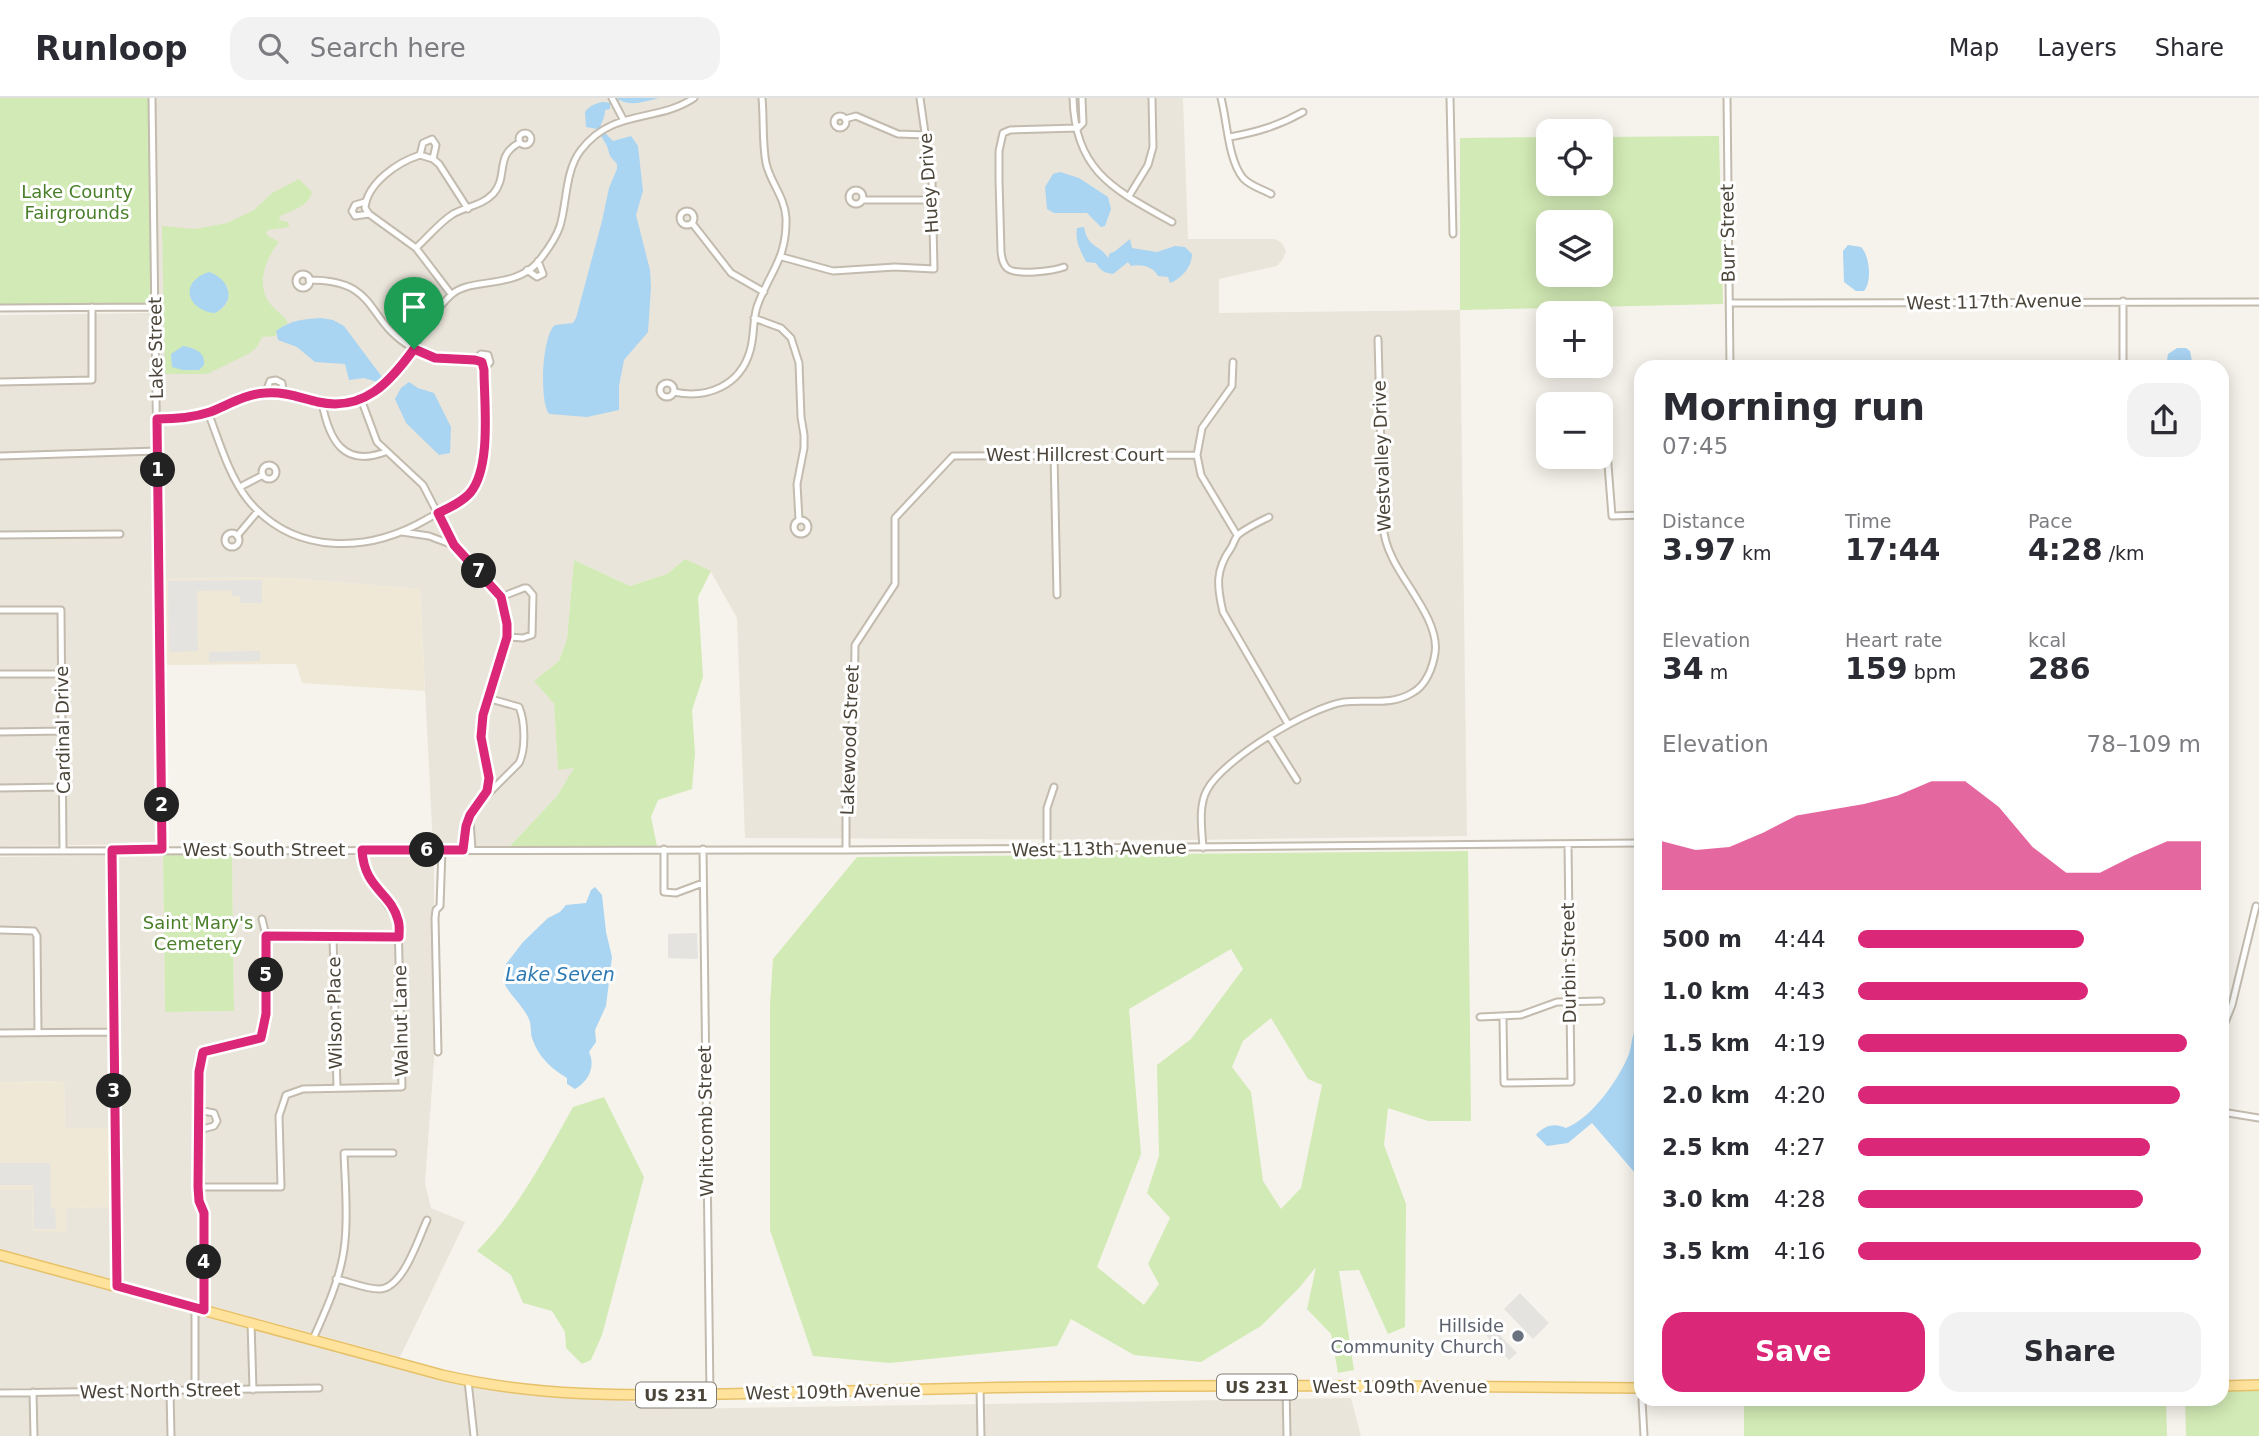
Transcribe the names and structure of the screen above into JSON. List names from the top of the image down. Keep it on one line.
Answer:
{"streets":{"main road":["US 231","West 109th Avenue"],"street":["Huey Drive","Burr Street","West 117th Avenue","Lake Street","West Hillcrest Court","Westvalley Drive","Cardinal Drive","Lakewood Street","West 113th Avenue","West South Street","Durbin Street","Wilson Place","Walnut Lane","Whitcomb Street","West North Street"]},"crossings":[["Burr Street","West 117th Avenue"],["Lake Street","West South Street"],["West Hillcrest Court","Lakewood Street"],["Westvalley Drive","West 113th Avenue"],["Cardinal Drive","West South Street"],["Lakewood Street","West 113th Avenue"],["West 113th Avenue","West South Street"],["West 113th Avenue","Durbin Street"],["West 113th Avenue","Whitcomb Street"],["West South Street","Walnut Lane"],["Wilson Place","Walnut Lane"],["Whitcomb Street","West 109th Avenue"]],"water":["Lake Seven"],"parks":["Lake County Fairgrounds","Saint Mary's Cemetery"],"places":["Hillside Community Church"],"page":{"header":"Runloop","search":"Search here","nav":["Map","Layers","Share"],"map_buttons":["+","−"],"heading":["Morning run","07:45"],"pins":["1","7","2","6","5","3","4"],"stats":[["Distance","3.97 km"],["Time","17:44"],["Pace","4:28 /km"],["Elevation","34 m"],["Heart rate","159 bpm"],["kcal","286"]],"chart":["Elevation","78–109 m"],"list":[{"name":"500 m","note":"4:44"},{"name":"1.0 km","note":"4:43"},{"name":"1.5 km","note":"4:19"},{"name":"2.0 km","note":"4:20"},{"name":"2.5 km","note":"4:27"},{"name":"3.0 km","note":"4:28"},{"name":"3.5 km","note":"4:16"}],"buttons":["Save","Share"]}}
